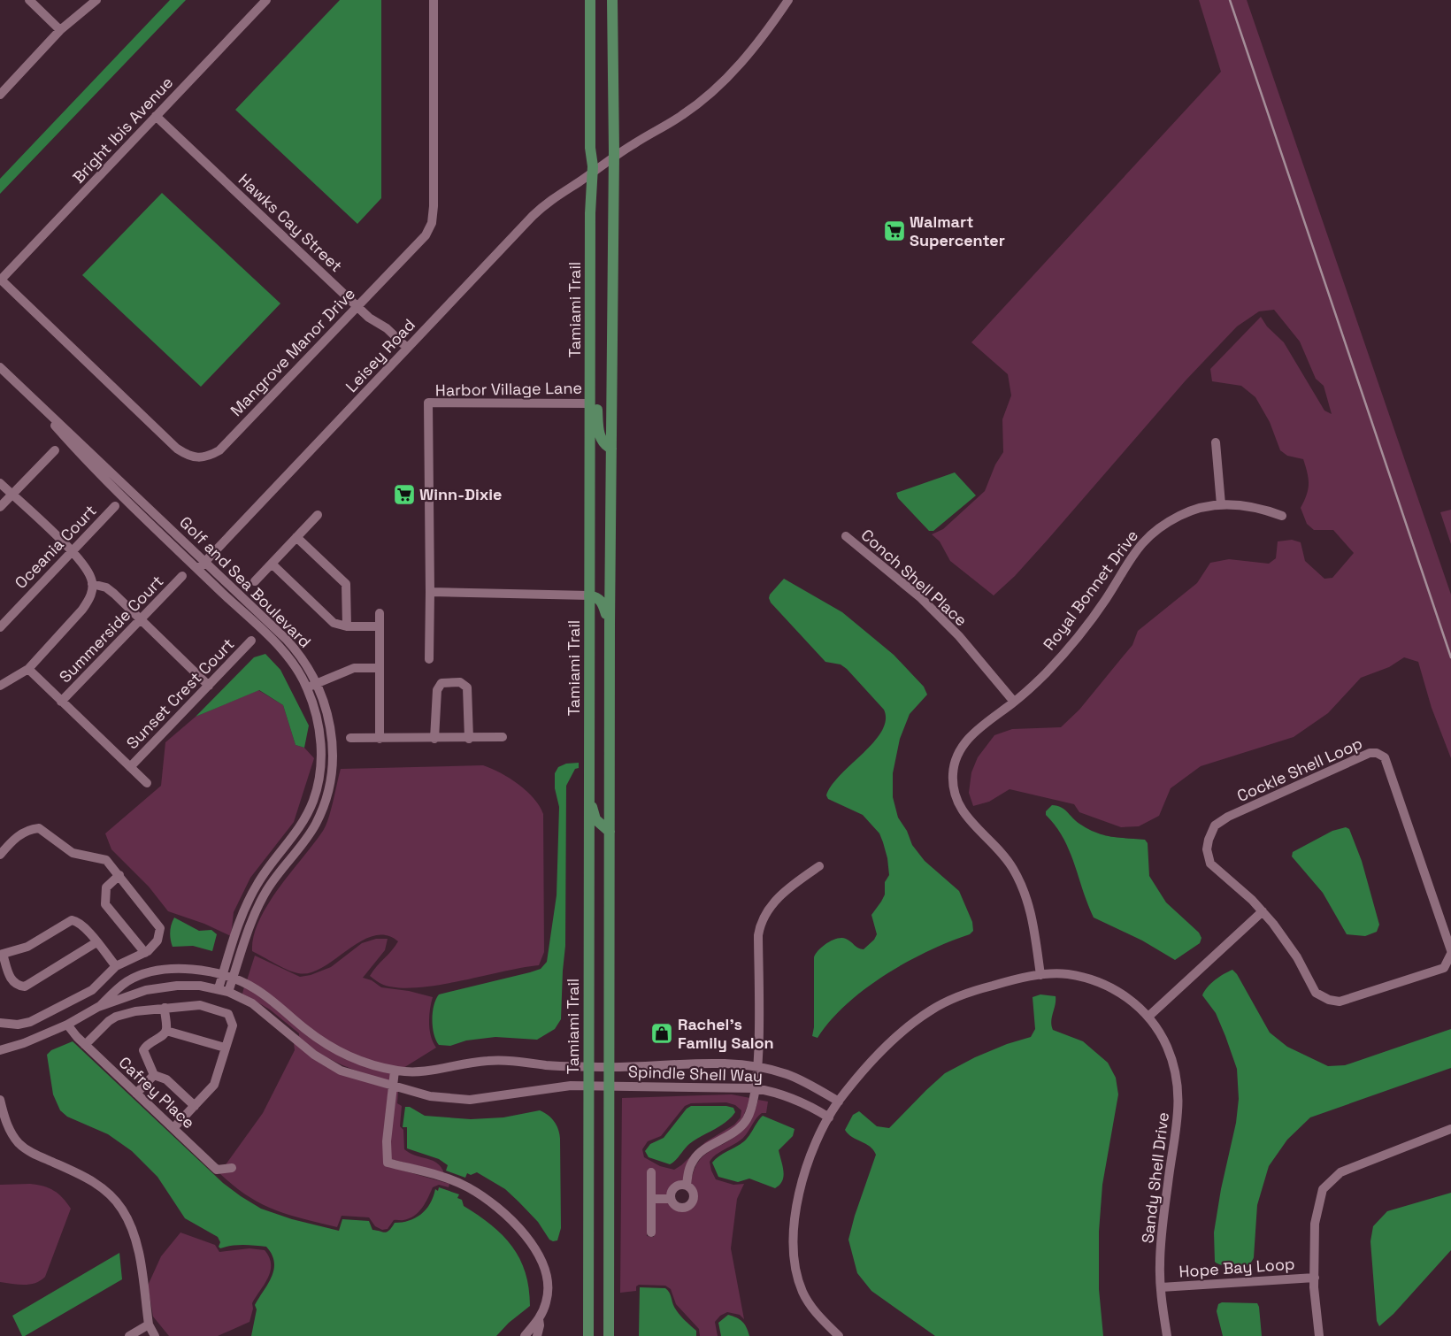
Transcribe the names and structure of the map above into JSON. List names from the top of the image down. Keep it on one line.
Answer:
{"streets":{"main road":["Tamiami Trail"],"street":["Bright Ibis Avenue","Hawks Cay Street","Mangrove Manor Drive","Leisey Road","Harbor Village Lane","Oceania Court","Conch Shell Place","Golf and Sea Boulevard","Royal Bonnet Drive","Summerside Court","Sunset Crest Court","Cockle Shell Loop","Spindle Shell Way","Cafrey Place","Sandy Shell Drive","Hope Bay Loop"]},"crossings":[["Bright Ibis Avenue","Hawks Cay Street"],["Bright Ibis Avenue","Mangrove Manor Drive"],["Hawks Cay Street","Mangrove Manor Drive"],["Hawks Cay Street","Leisey Road"],["Tamiami Trail","Leisey Road"],["Tamiami Trail","Harbor Village Lane"],["Tamiami Trail","Spindle Shell Way"],["Leisey Road","Golf and Sea Boulevard"],["Conch Shell Place","Royal Bonnet Drive"],["Golf and Sea Boulevard","Spindle Shell Way"],["Royal Bonnet Drive","Sandy Shell Drive"],["Spindle Shell Way","Sandy Shell Drive"],["Sandy Shell Drive","Hope Bay Loop"]],"places":{"supermarket":["Walmart Supercenter","Winn-Dixie"],"shop":["Rachel's Family Salon"]}}
